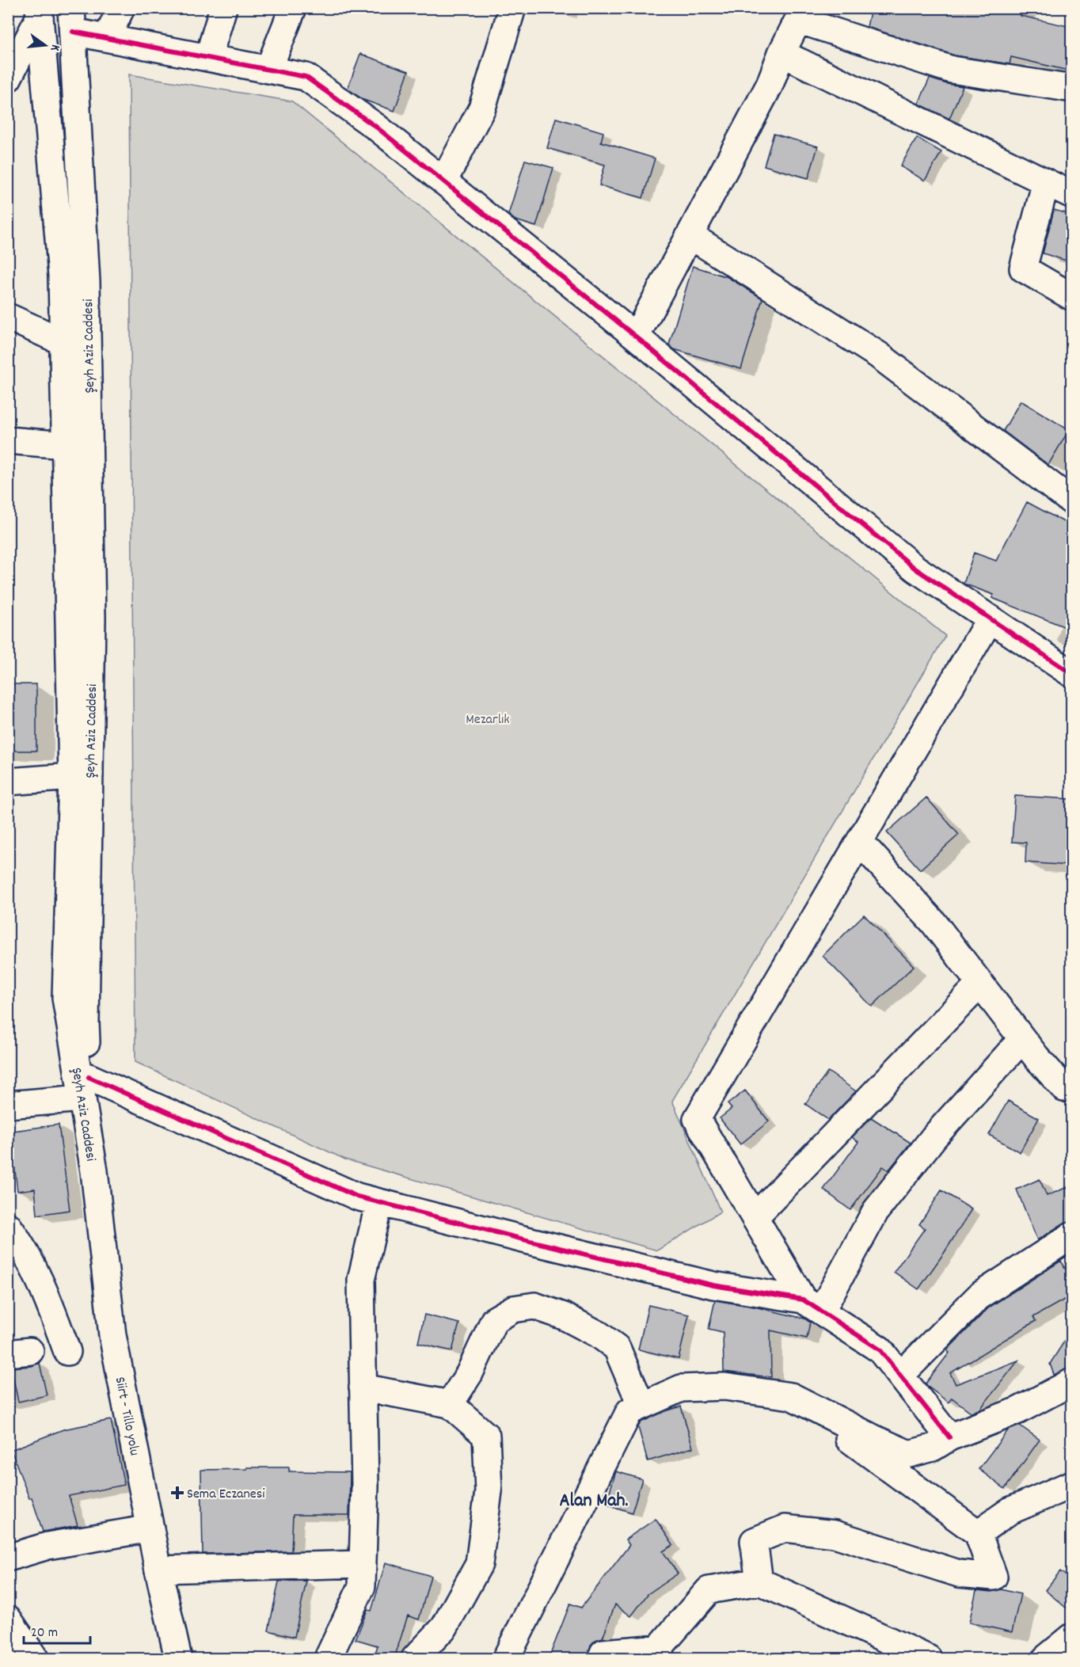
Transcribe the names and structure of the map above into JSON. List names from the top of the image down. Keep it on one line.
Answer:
{"streets":{"street":["Şeyh Aziz Caddesi","Siirt - Tillo yolu"]},"crossings":[["Şeyh Aziz Caddesi","Siirt - Tillo yolu"]],"districts":["Alan Mah."],"parks":["Mezarlık"],"places":{"health":["Sema Eczanesi"]},"scale_bar":"20 m","north":"right"}
